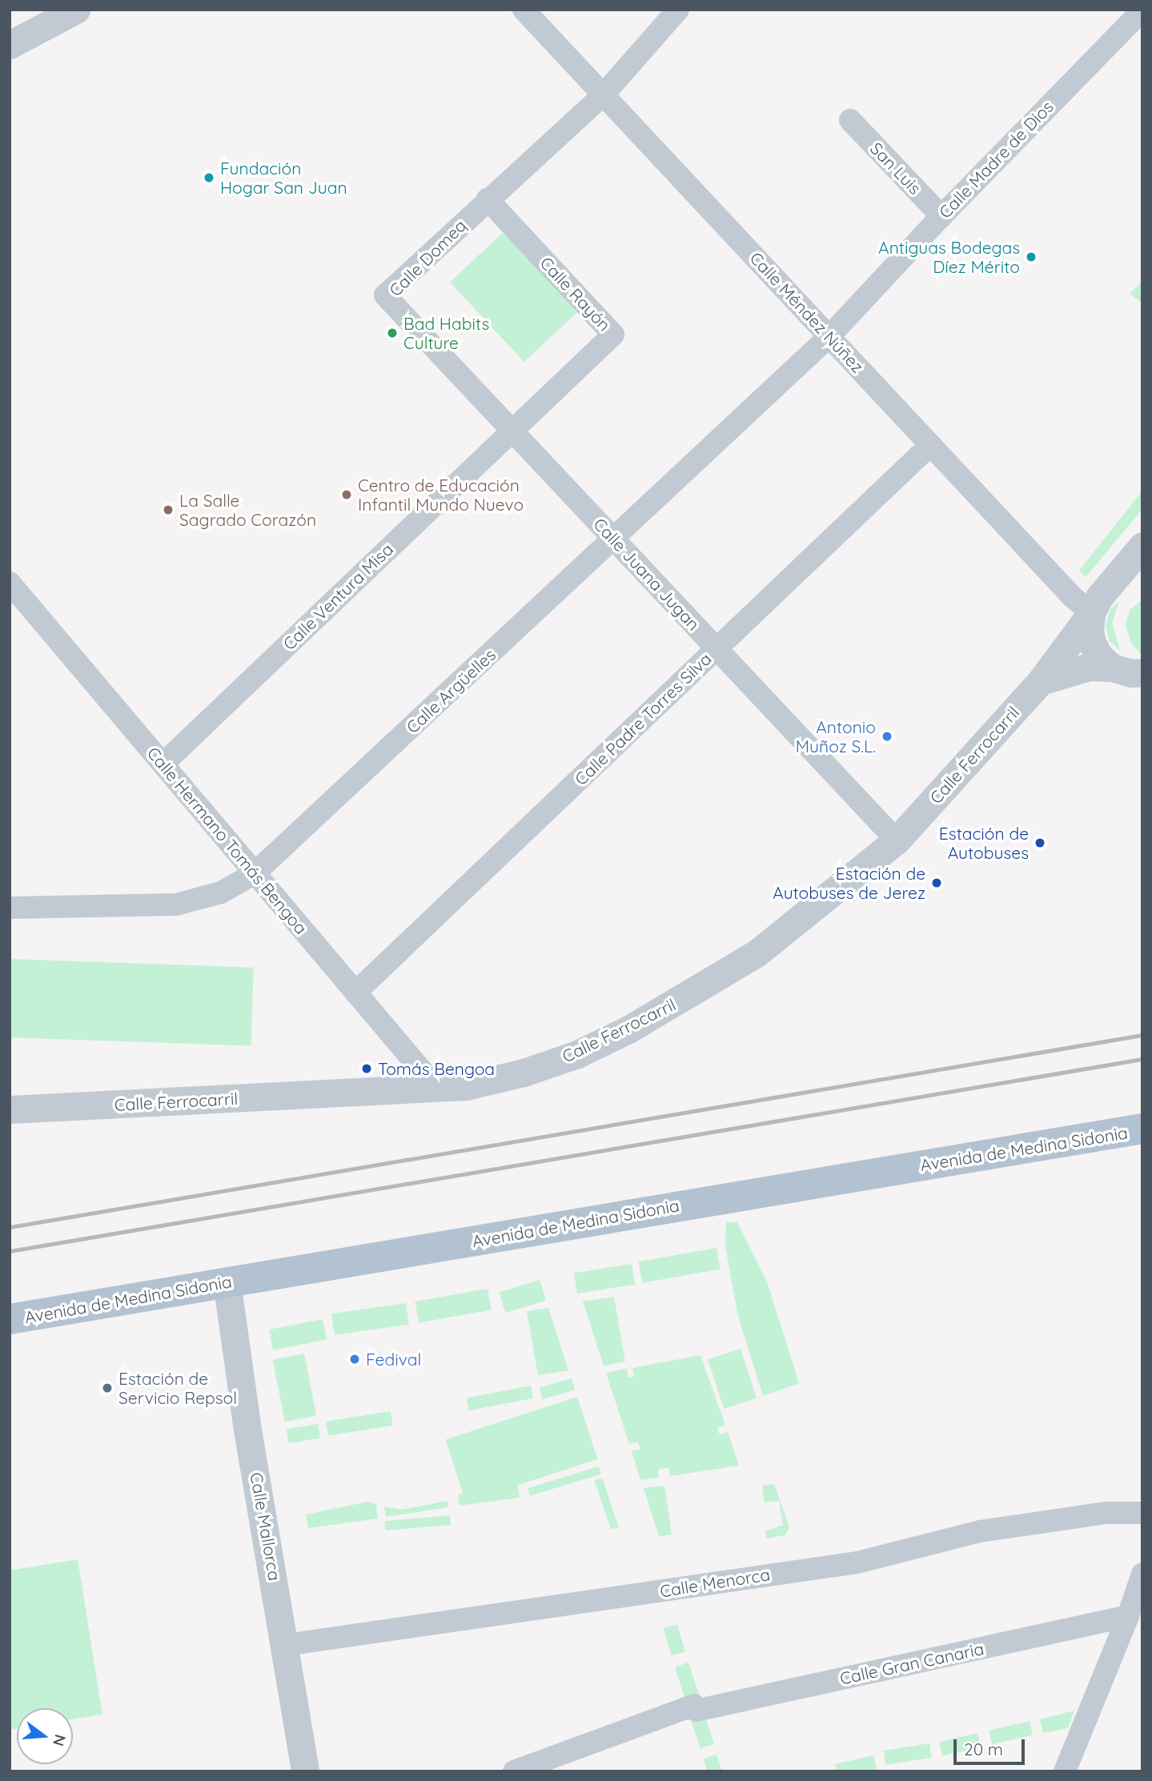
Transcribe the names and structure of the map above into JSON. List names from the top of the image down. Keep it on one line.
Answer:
{"streets":{"main road":["Avenida de Medina Sidonia"],"street":["Calle Madre de Dios","San Luis","Calle Domeq","Calle Rayón","Calle Méndez Núñez","Calle Juana Jugan","Calle Ventura Misa","Calle Argüelles","Calle Padre Torres Silva","Calle Ferrocarril","Calle Hermano Tomás Bengoa","Calle Mallorca","Calle Menorca","Calle Gran Canaria"]},"crossings":[["Calle Madre de Dios","San Luis"],["Calle Madre de Dios","Calle Méndez Núñez"],["Calle Madre de Dios","Calle Argüelles"],["Calle Domeq","Calle Rayón"],["Calle Domeq","Calle Méndez Núñez"],["Calle Domeq","Calle Juana Jugan"],["Calle Domeq","Calle Ventura Misa"],["Calle Rayón","Calle Juana Jugan"],["Calle Rayón","Calle Ventura Misa"],["Calle Méndez Núñez","Calle Argüelles"],["Calle Méndez Núñez","Calle Padre Torres Silva"],["Calle Méndez Núñez","Calle Ferrocarril"],["Calle Juana Jugan","Calle Ventura Misa"],["Calle Juana Jugan","Calle Argüelles"],["Calle Juana Jugan","Calle Padre Torres Silva"],["Calle Juana Jugan","Calle Ferrocarril"],["Calle Ventura Misa","Calle Hermano Tomás Bengoa"],["Calle Argüelles","Calle Hermano Tomás Bengoa"],["Calle Padre Torres Silva","Calle Hermano Tomás Bengoa"],["Calle Ferrocarril","Calle Hermano Tomás Bengoa"],["Avenida de Medina Sidonia","Calle Mallorca"],["Calle Mallorca","Calle Menorca"]],"places":["Fundación Hogar San Juan","Antiguas Bodegas Díez Mérito","Bad Habits Culture","Centro de Educación Infantil Mundo Nuevo","La Salle Sagrado Corazón","Antonio Muñoz S.L.","Estación de Autobuses","Estación de Autobuses de Jerez","Tomás Bengoa","Fedival","Estación de Servicio Repsol"],"scale_bar":"20 m","north":"right"}
